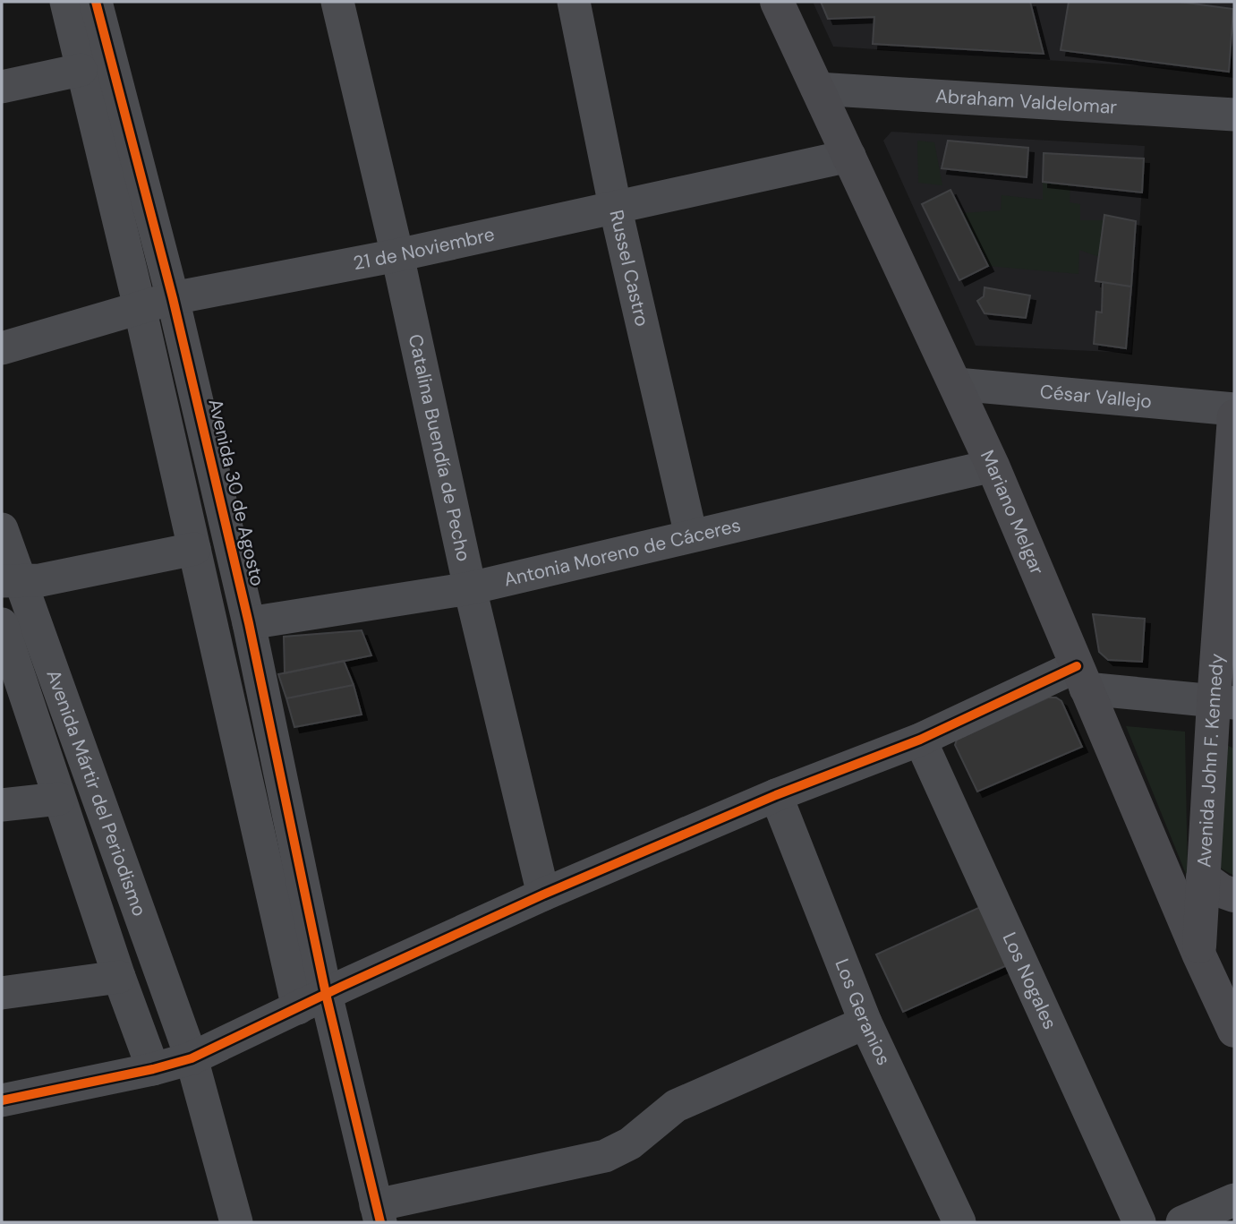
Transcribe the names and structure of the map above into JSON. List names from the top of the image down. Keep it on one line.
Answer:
{"streets":{"main road":["Mariano Melgar","Avenida John F. Kennedy"],"street":["Abraham Valdelomar","21 de Noviembre","Russel Castro","César Vallejo","Catalina Buendía de Pecho","Avenida 30 de Agosto","Antonia Moreno de Cáceres","Avenida Mártir del Periodismo","Los Nogales","Los Geranios"]},"crossings":[["Abraham Valdelomar","Mariano Melgar"],["21 de Noviembre","Russel Castro"],["21 de Noviembre","Catalina Buendía de Pecho"],["21 de Noviembre","Avenida 30 de Agosto"],["21 de Noviembre","Mariano Melgar"],["Russel Castro","Antonia Moreno de Cáceres"],["César Vallejo","Mariano Melgar"],["Catalina Buendía de Pecho","Antonia Moreno de Cáceres"],["Avenida 30 de Agosto","Antonia Moreno de Cáceres"],["Mariano Melgar","Antonia Moreno de Cáceres"],["Mariano Melgar","Avenida John F. Kennedy"]]}
